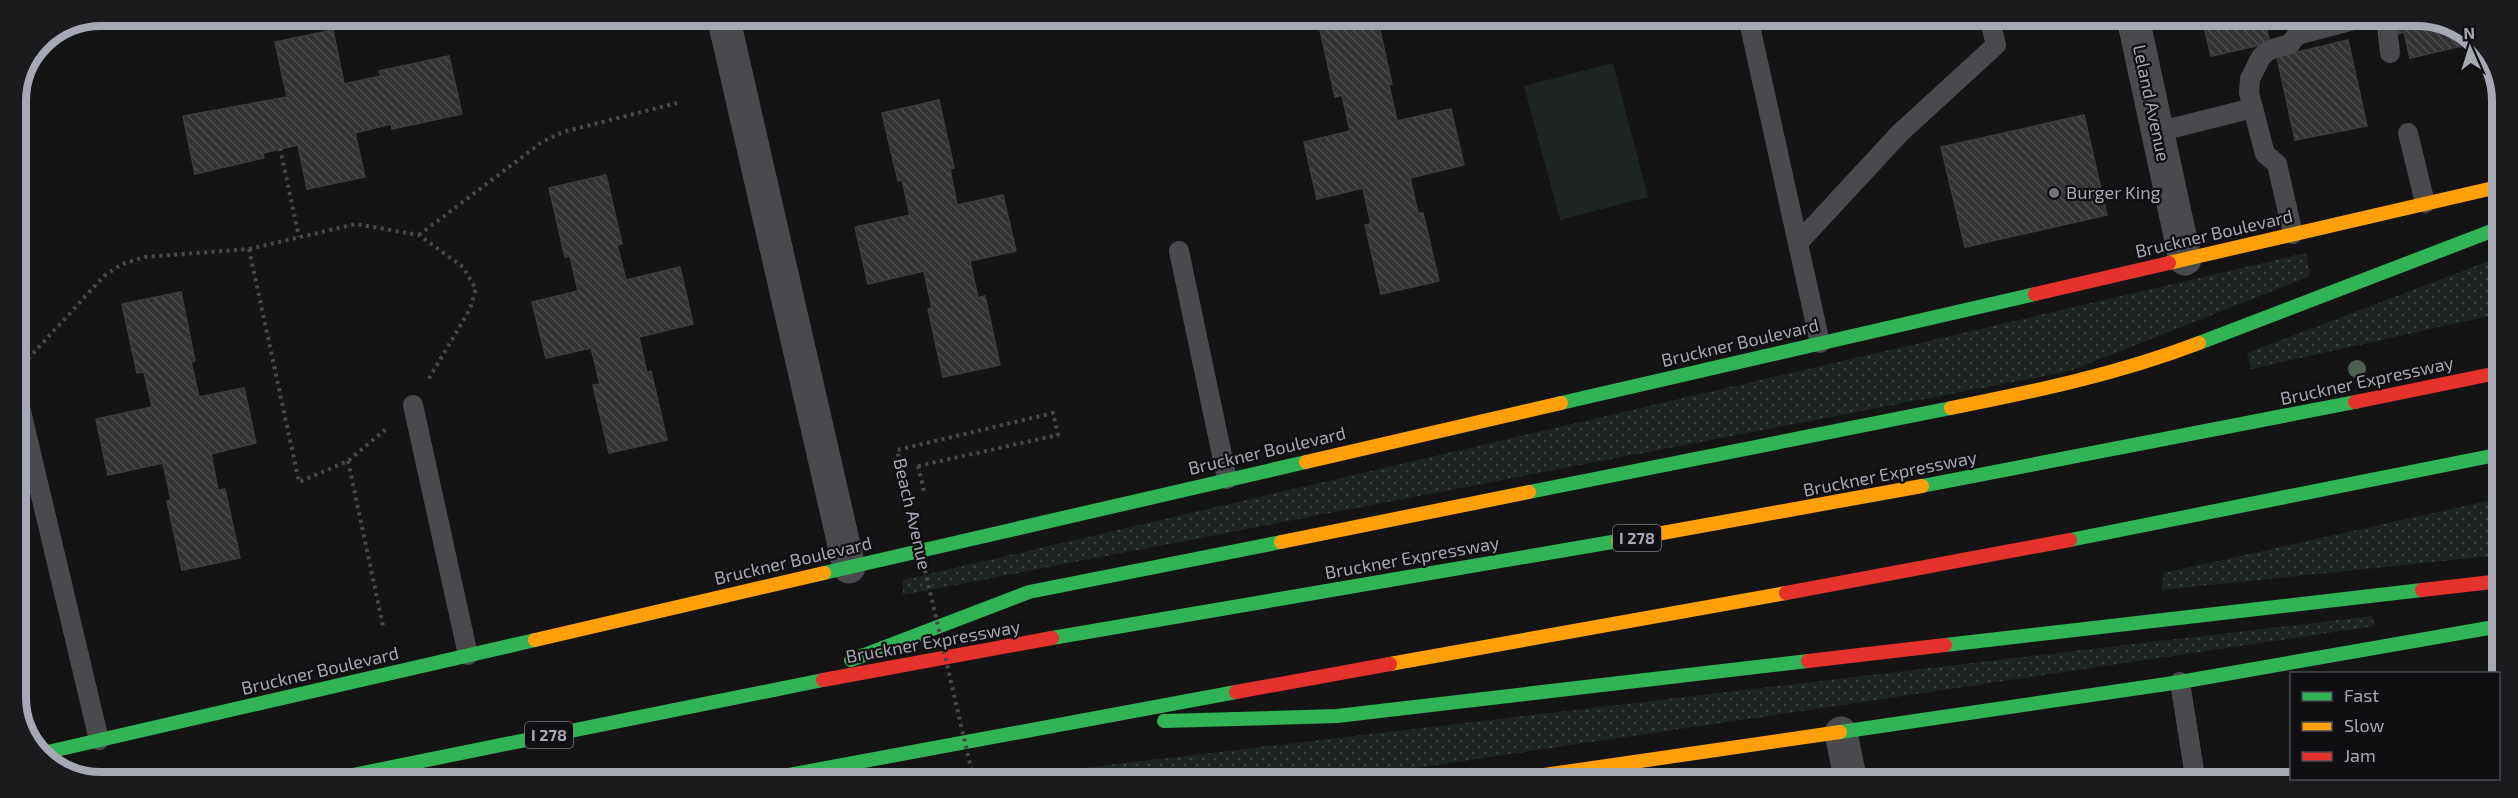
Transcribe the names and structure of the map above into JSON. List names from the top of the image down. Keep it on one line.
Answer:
{"streets":{"main road":["Bruckner Boulevard","Bruckner Expressway","I 278"],"street":["Leland Avenue"],"path":["Beach Avenue"]},"crossings":[["Leland Avenue","Bruckner Boulevard"]],"places":["Burger King"],"legend":["Fast","Slow","Jam"],"north":"top"}
